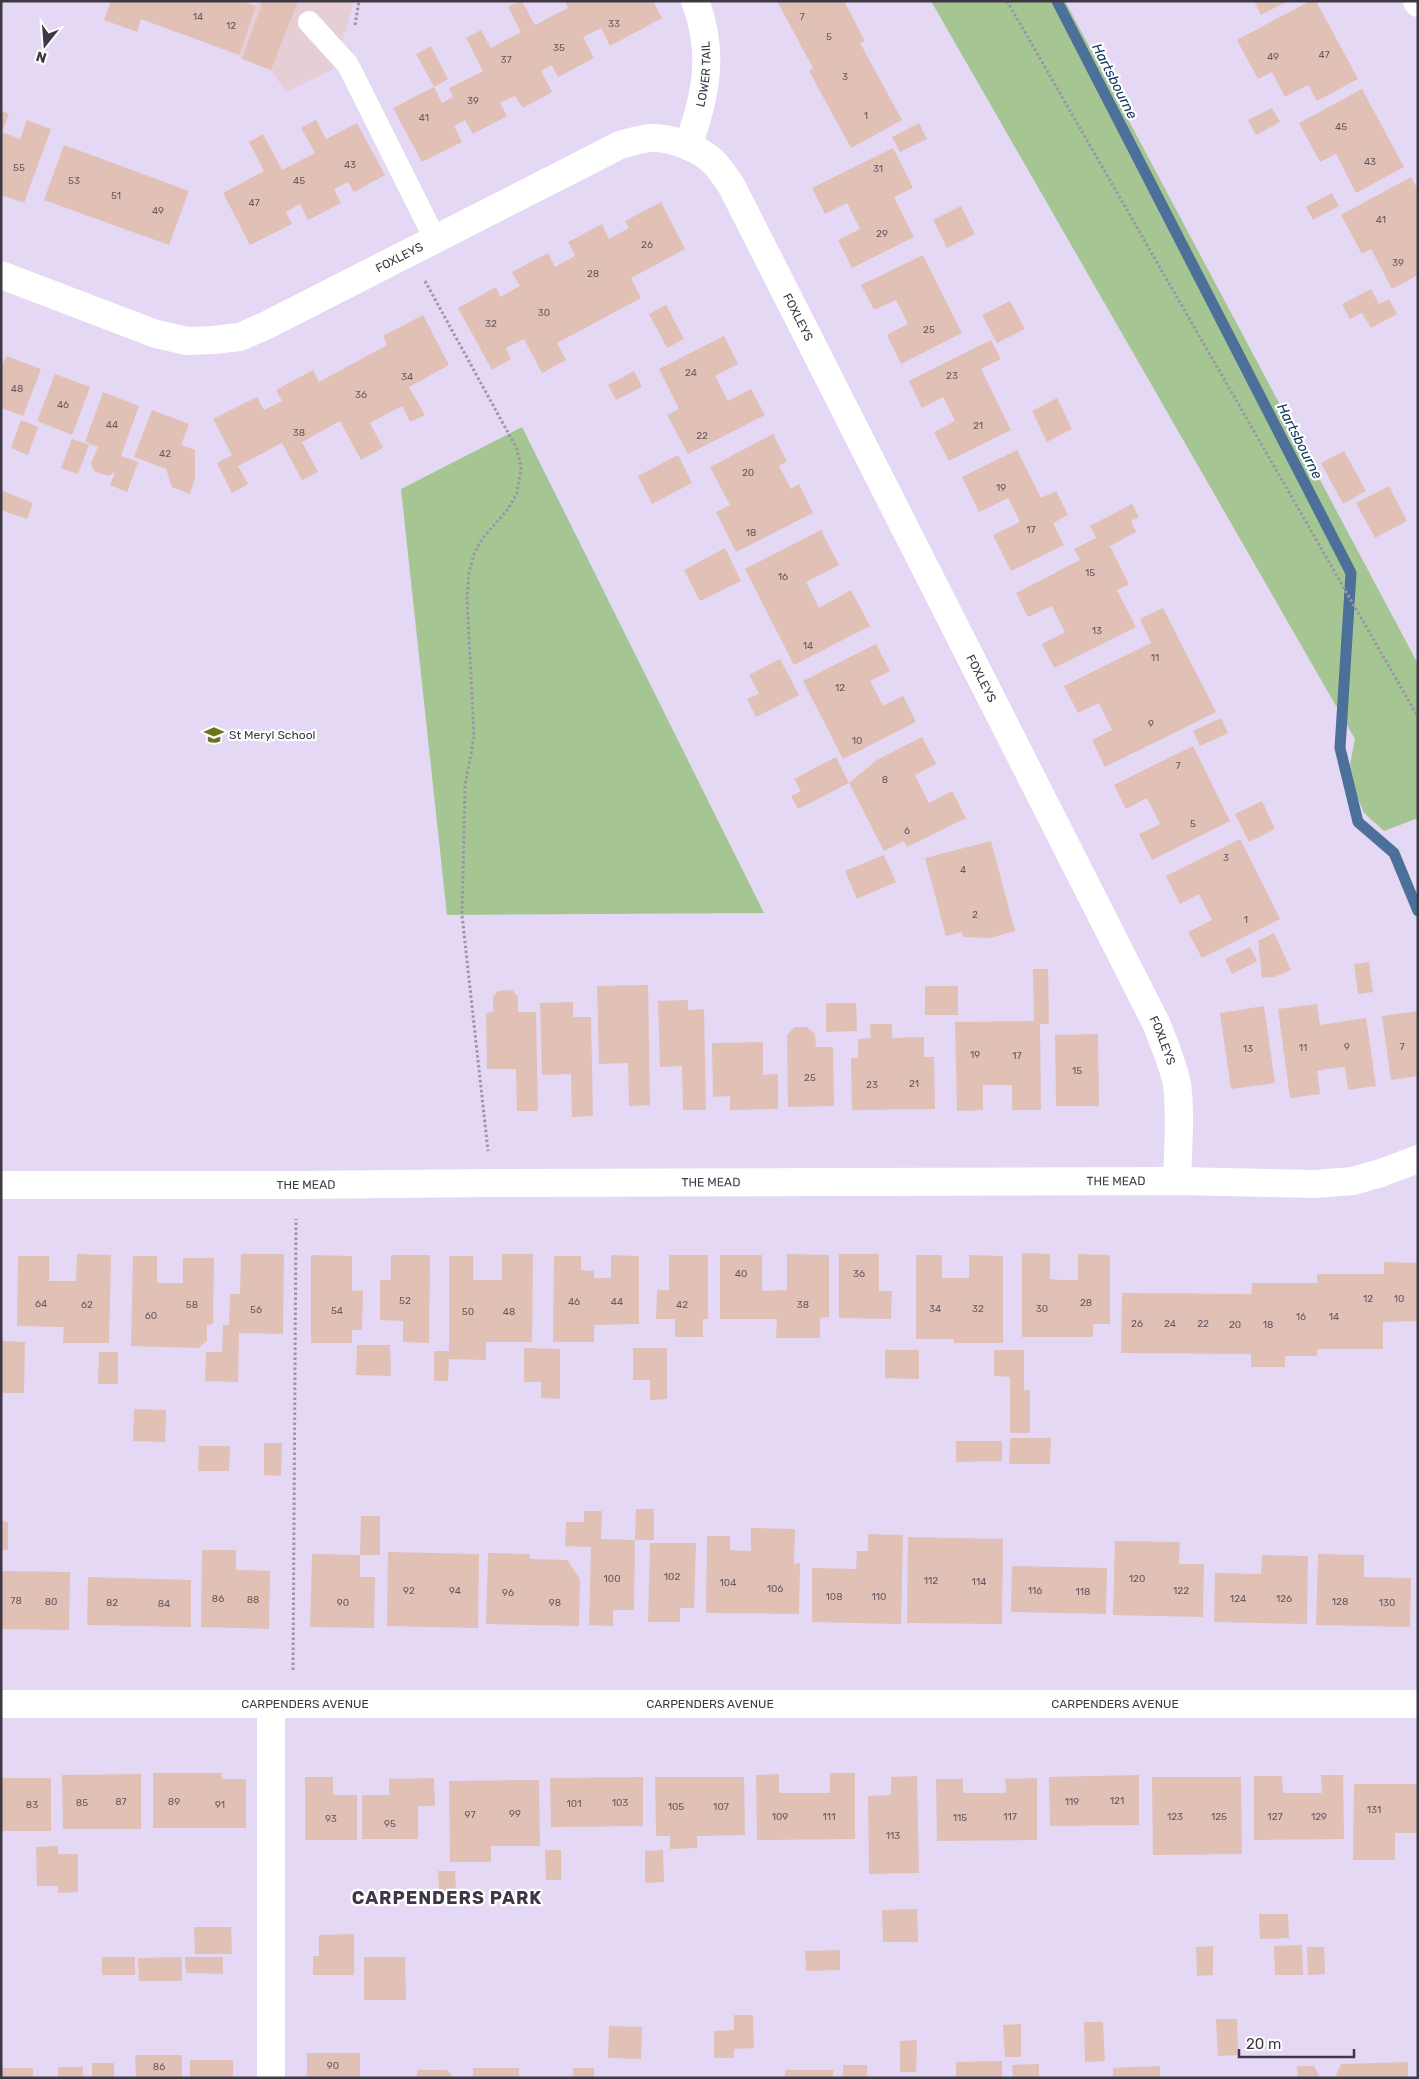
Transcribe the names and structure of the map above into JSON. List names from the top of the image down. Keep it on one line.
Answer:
{"streets":{"street":["LOWER TAIL","FOXLEYS","THE MEAD","CARPENDERS AVENUE"]},"crossings":[["LOWER TAIL","FOXLEYS"],["FOXLEYS","THE MEAD"]],"districts":["CARPENDERS PARK"],"water":["Hartsbourne"],"places":{"school or university":["St Meryl School"]},"house_numbers":["14","7","33","12","5","35","47","49","37","3","39","1","41","45","43","43","55","31","53","45","51","47","49","41","29","26","39","28","30","32","25","24","23","34","48","36","46","44","21","38","22","42","20","19","17","18","15","16","13","14","11","12","9","10","7","8","5","6","3","4","2","1","9","7","11","13","19","17","15","25","21","23","40","36","12","10","52","46","44","28","64","62","58","42","38","34","32","30","56","54","50","48","60","16","14","26","24","22","20","18","102","100","120","112","114","104","106","92","94","116","122","118","96","108","110","86","124","126","88","78","80","128","82","90","98","130","84","121","87","89","119","85","103","101","83","91","105","107","131","99","97","109","111","117","123","125","127","129","115","93","95","113","90","86"],"scale_bar":"20 m","north":"bottom"}
